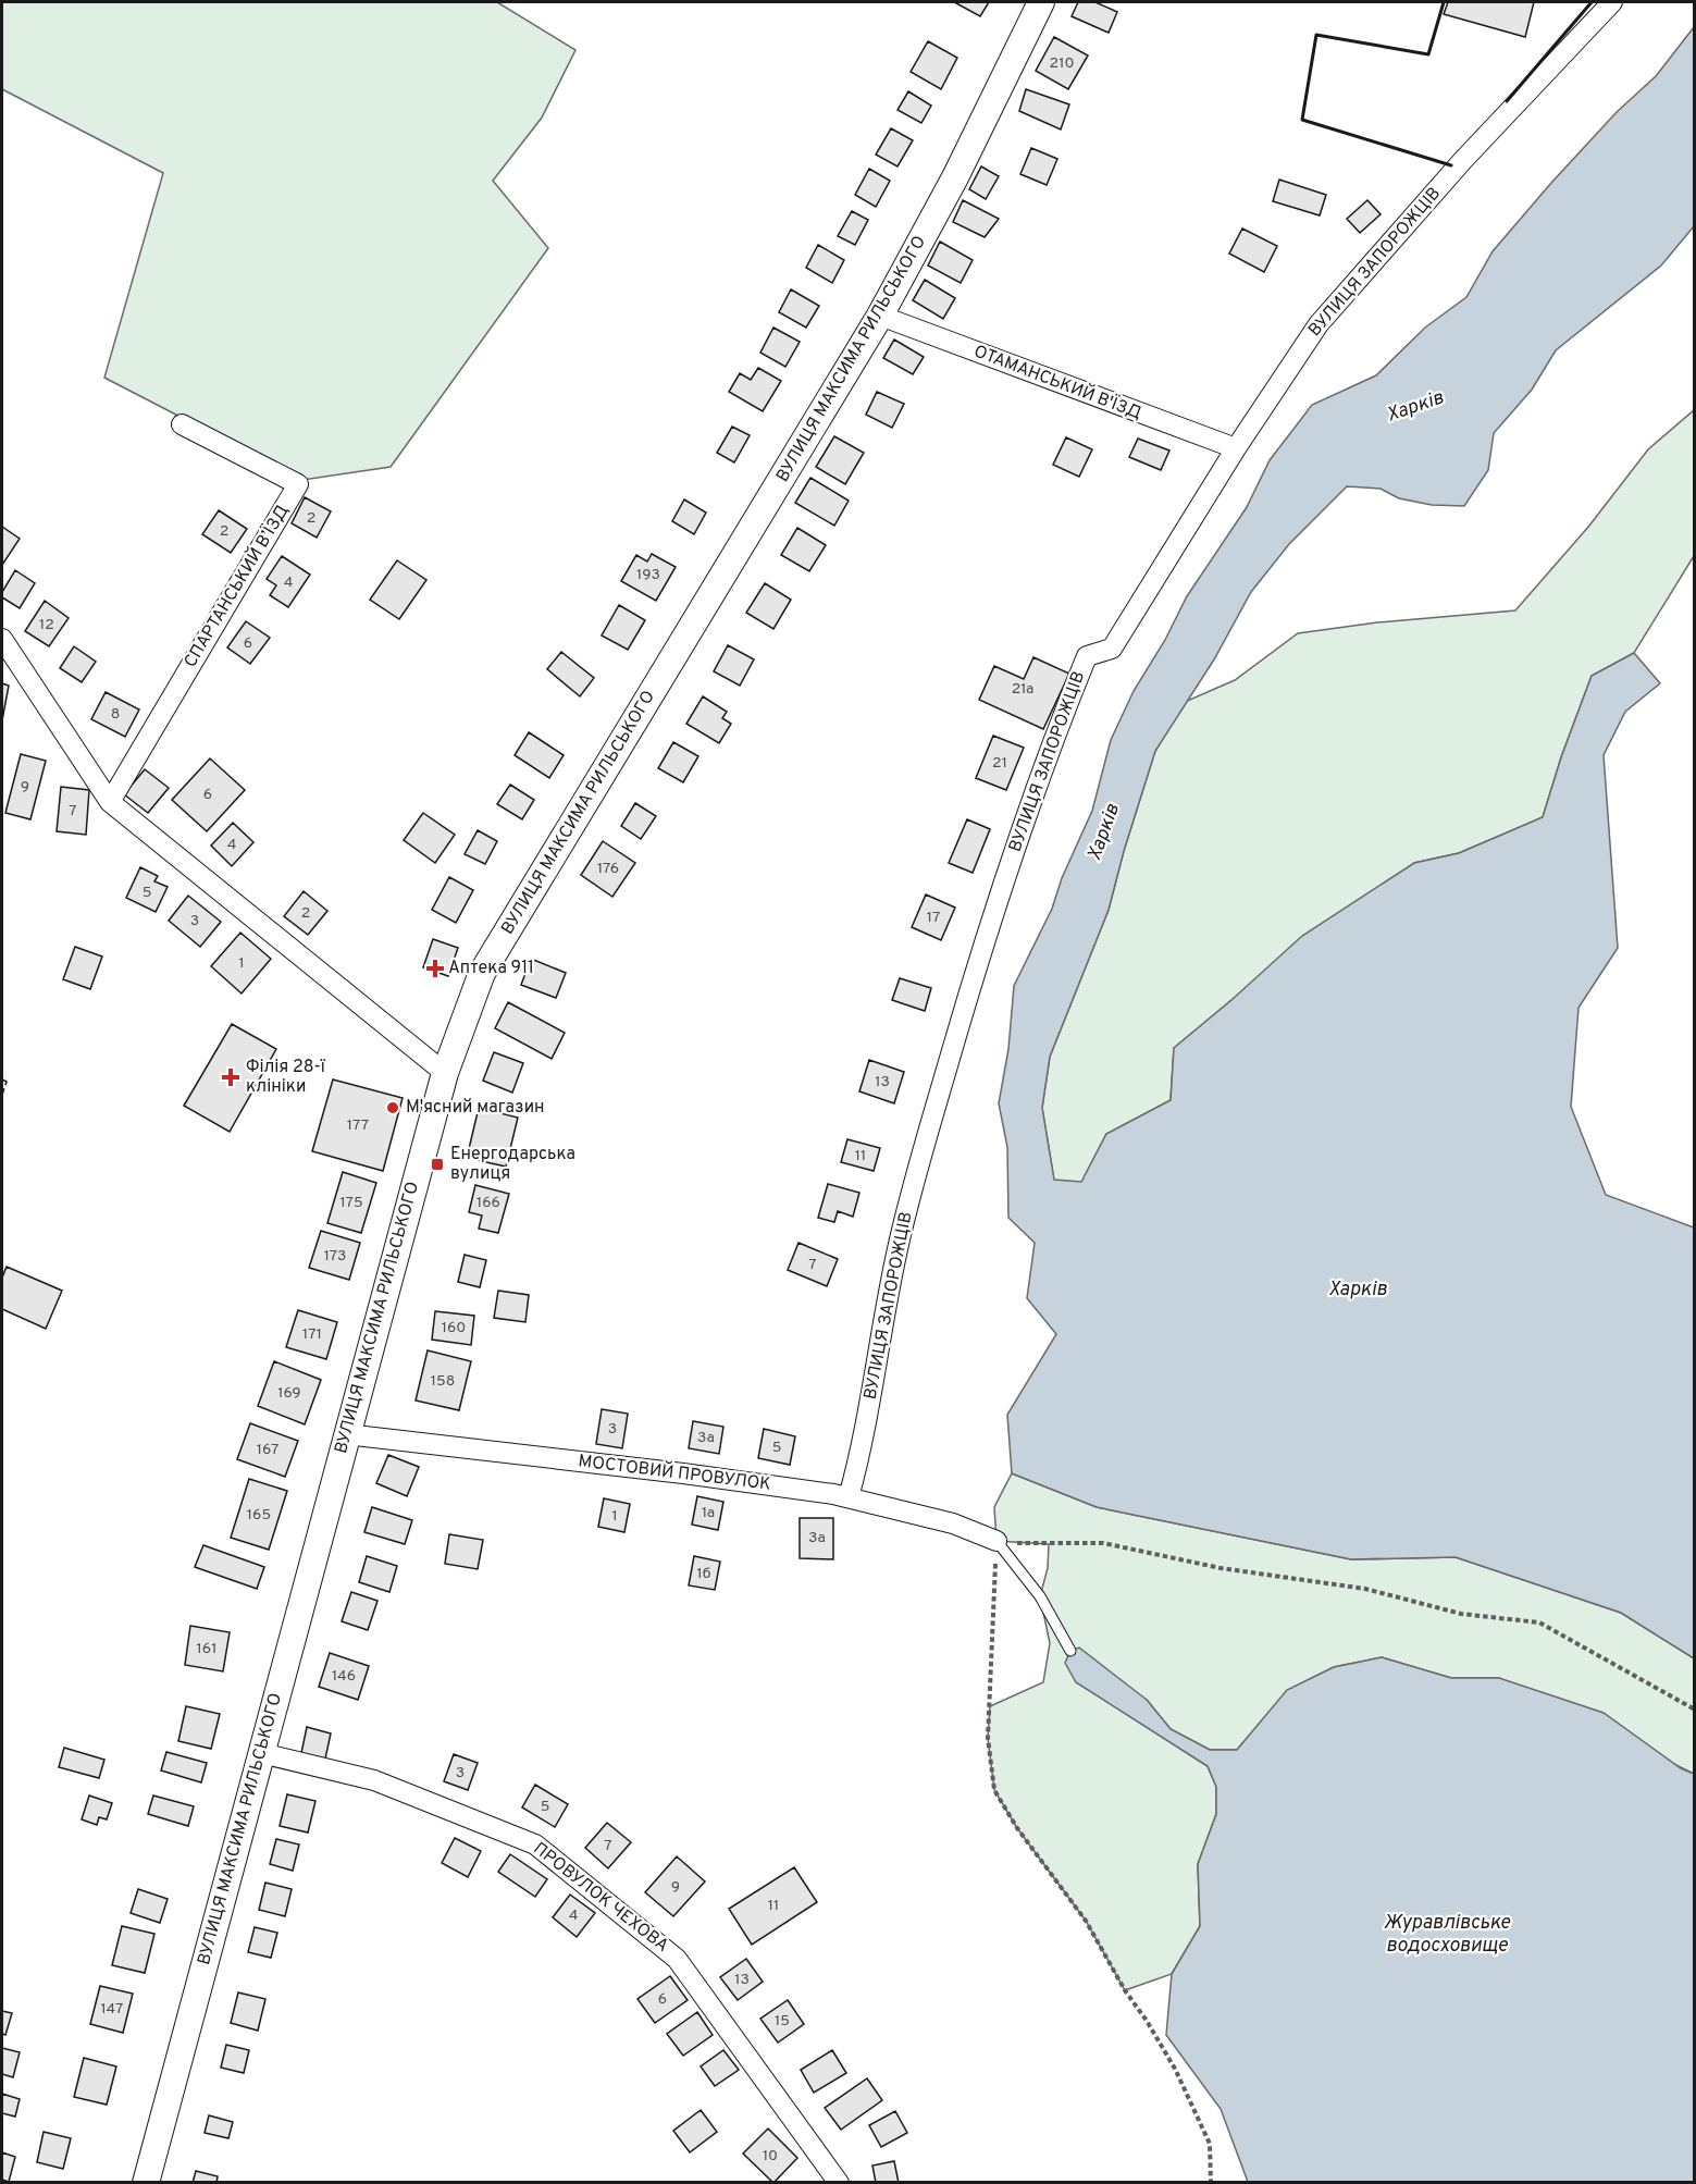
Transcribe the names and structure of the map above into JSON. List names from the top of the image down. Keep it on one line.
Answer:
{"streets":{"main road":["ВУЛИЦЯ МАКСИМА РИЛЬСЬКОГО"],"street":["ВУЛИЦЯ ЗАПОРОЖЦІВ","ОТАМАНСЬКИЙ В'ЇЗД","СПАРТАНСЬКИЙ В’ЇЗД","МОСТОВИЙ ПРОВУЛОК","ПРОВУЛОК ЧЕХОВА"]},"crossings":[["ВУЛИЦЯ ЗАПОРОЖЦІВ","ОТАМАНСЬКИЙ В'ЇЗД"],["ВУЛИЦЯ ЗАПОРОЖЦІВ","МОСТОВИЙ ПРОВУЛОК"],["ВУЛИЦЯ МАКСИМА РИЛЬСЬКОГО","ОТАМАНСЬКИЙ В'ЇЗД"],["ВУЛИЦЯ МАКСИМА РИЛЬСЬКОГО","МОСТОВИЙ ПРОВУЛОК"],["ВУЛИЦЯ МАКСИМА РИЛЬСЬКОГО","ПРОВУЛОК ЧЕХОВА"]],"water":["Харків","Журавлівське водосховище"],"places":{"health":["Аптека 911","Філія 28-ї клініки"],"other":["М'ясний магазин"],"transit":["Енергодарська вулиця"]},"house_numbers":["210","2","2","193","4","12","6","21а","8","21","9","6","7","4","176","5","2","17","3","1","13","177","11","175","166","173","7","160","171","158","169","3","3а","5","167","1а","165","1","3а","1б","161","146","3","5","7","9","11","4","13","6","147","15","10"]}
